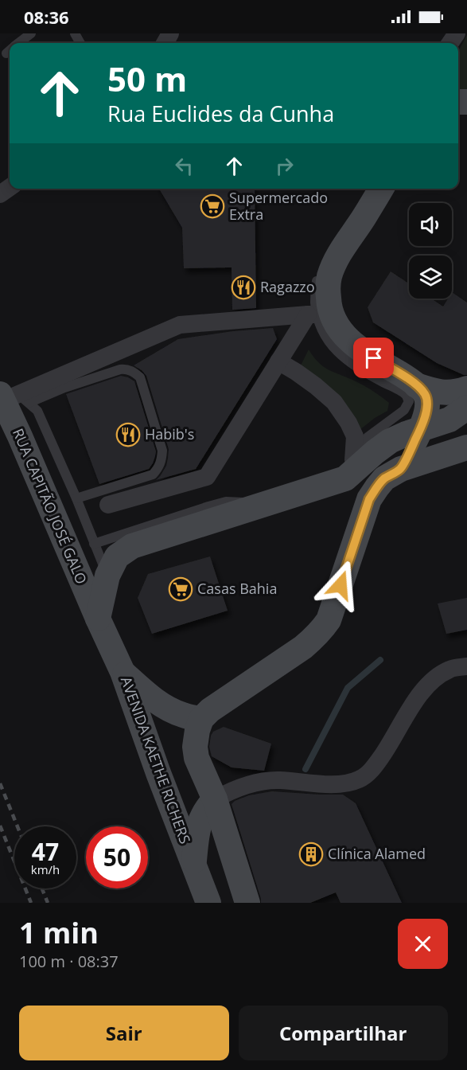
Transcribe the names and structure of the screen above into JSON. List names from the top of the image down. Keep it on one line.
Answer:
{"streets":{"main road":["RUA CAPITÃO JOSÉ GALO","AVENIDA KAETHE RICHERS"]},"crossings":[["RUA CAPITÃO JOSÉ GALO","AVENIDA KAETHE RICHERS"]],"places":{"supermarket":["Supermercado Extra","Casas Bahia"],"restaurant":["Ragazzo","Habib's"],"building":["Clínica Alamed"]},"page":{"status":"08:36","turn":["50 m","Rua Euclides da Cunha"],"speed":"47 km/h","limit":"50","heading":["1 min","100 m · 08:37"],"buttons":["Sair","Compartilhar"]}}
